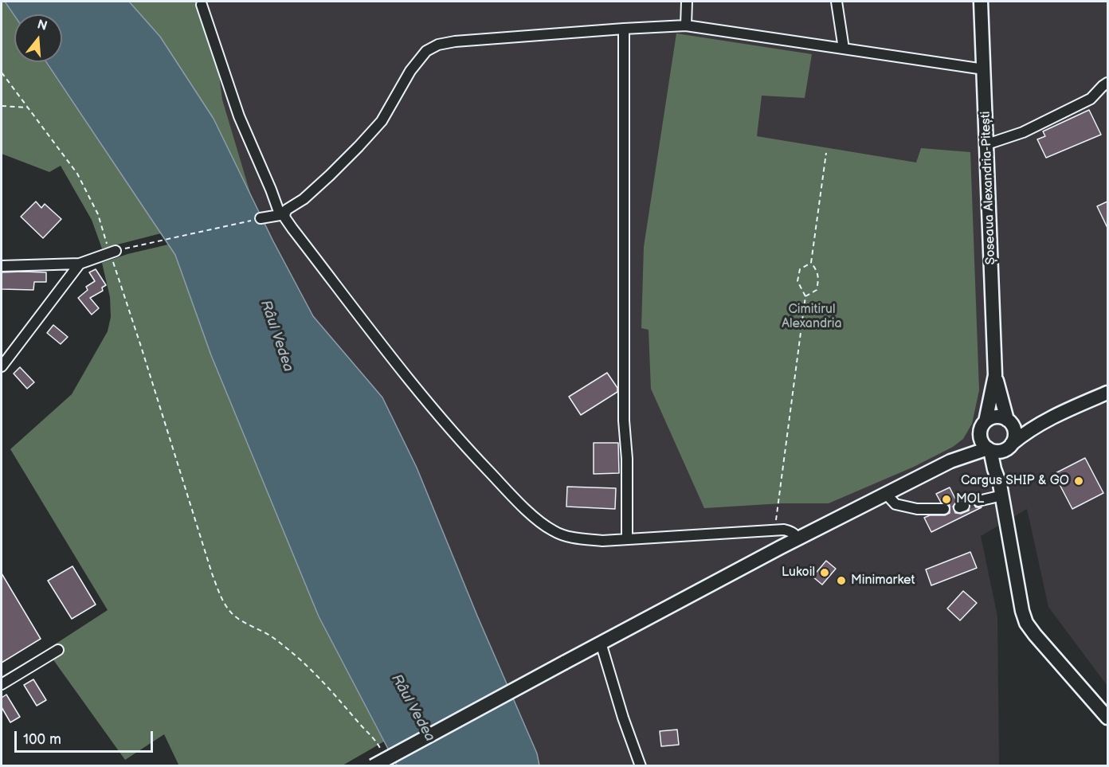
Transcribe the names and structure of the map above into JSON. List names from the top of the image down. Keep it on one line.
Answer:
{"streets":{"main road":["Șoseaua Alexandria-Pitești"]},"water":["Râul Vedea"],"parks":["Cimitirul Alexandria"],"places":["Cargus SHIP & GO","MOL","Lukoil","Minimarket"],"scale_bar":"100 m","north":"top"}
